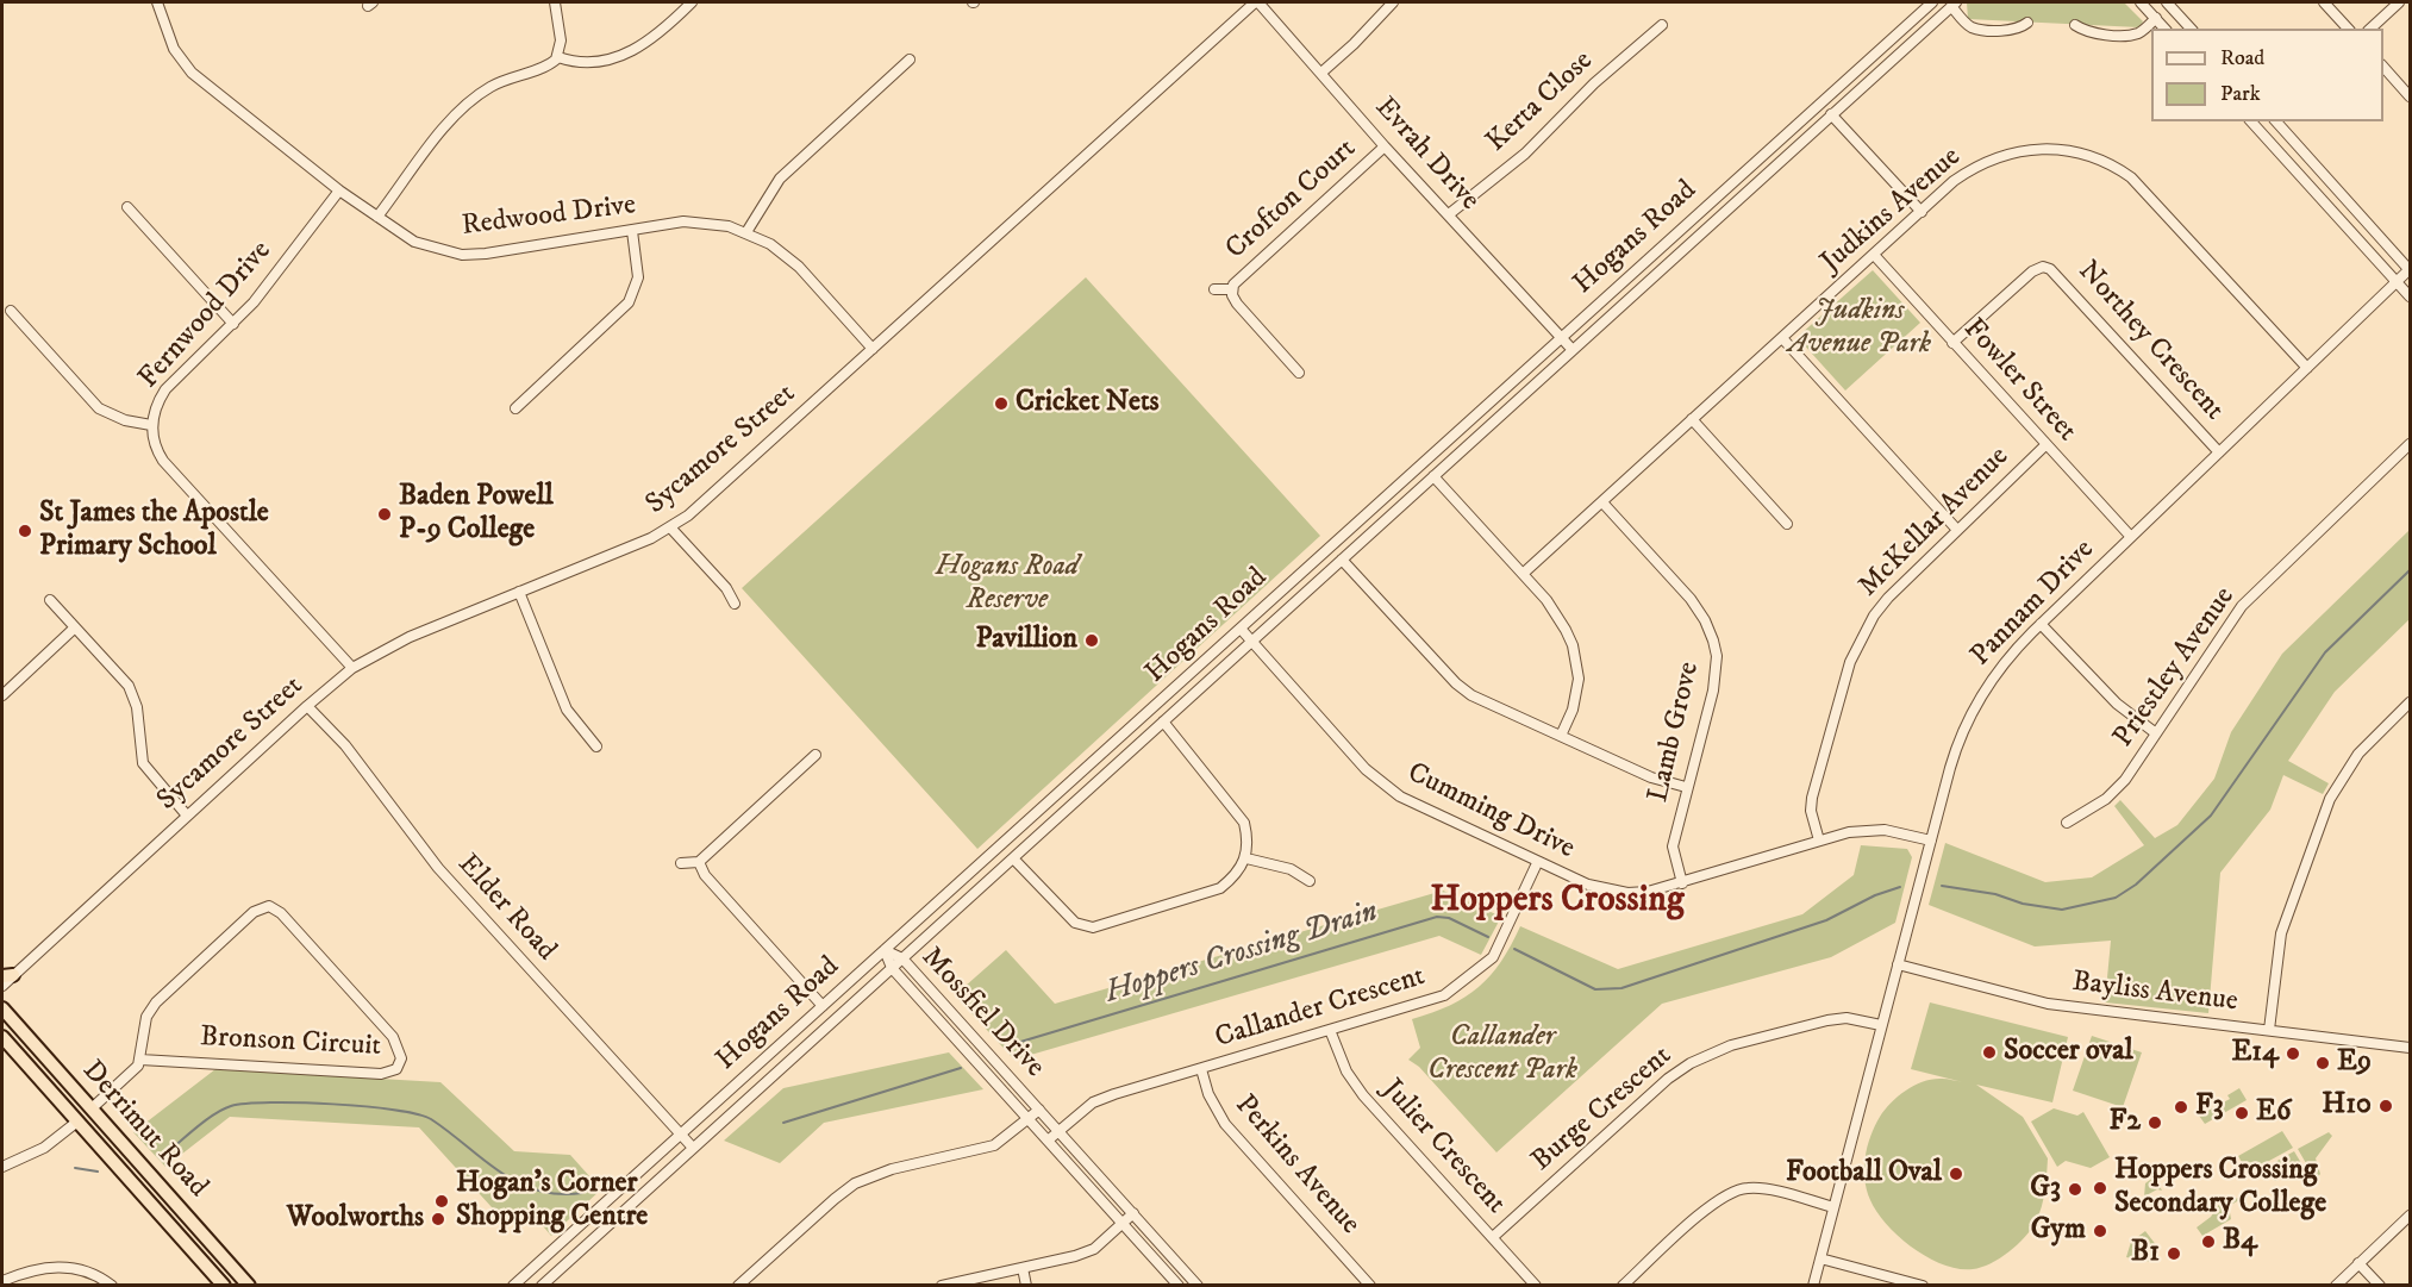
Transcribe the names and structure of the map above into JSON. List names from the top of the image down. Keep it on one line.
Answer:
{"streets":{"highway":["Derrimut Road"],"street":["Kerta Close","Evrah Drive","Crofton Court","Judkins Avenue","Redwood Drive","Hogans Road","Fernwood Drive","Northey Crescent","Fowler Street","Sycamore Street","McKellar Avenue","Pannam Drive","Priestley Avenue","Lamb Grove","Cumming Drive","Elder Road","Bayliss Avenue","Callander Crescent","Mossfiel Drive","Bronson Circuit","Burge Crescent","Julier Crescent","Perkins Avenue"]},"crossings":[["Kerta Close","Evrah Drive"],["Evrah Drive","Crofton Court"],["Evrah Drive","Hogans Road"],["Evrah Drive","Sycamore Street"],["Judkins Avenue","Fowler Street"],["Judkins Avenue","Pannam Drive"],["Judkins Avenue","Lamb Grove"],["Redwood Drive","Fernwood Drive"],["Redwood Drive","Sycamore Street"],["Hogans Road","Cumming Drive"],["Hogans Road","Elder Road"],["Hogans Road","Mossfiel Drive"],["Fernwood Drive","Sycamore Street"],["Northey Crescent","Fowler Street"],["Northey Crescent","Pannam Drive"],["Fowler Street","McKellar Avenue"],["Fowler Street","Pannam Drive"],["Sycamore Street","Elder Road"],["McKellar Avenue","Cumming Drive"],["Pannam Drive","Cumming Drive"],["Pannam Drive","Bayliss Avenue"],["Pannam Drive","Burge Crescent"],["Lamb Grove","Cumming Drive"],["Cumming Drive","Callander Crescent"],["Callander Crescent","Mossfiel Drive"],["Callander Crescent","Julier Crescent"],["Callander Crescent","Perkins Avenue"],["Burge Crescent","Julier Crescent"]],"districts":["Hoppers Crossing"],"water":["Hoppers Crossing Drain"],"parks":["Judkins Avenue Park","Hogans Road Reserve","Callander Crescent Park"],"places":["Cricket Nets","Baden Powell P-9 College","St James the Apostle Primary School","Pavillion","Soccer oval","E14","E9","H10","F3","E6","F2","Football Oval","Hoppers Crossing Secondary College","G3","Hogan's Corner Shopping Centre","Woolworths","Gym","B4","B1"],"legend":["Road","Park"]}
